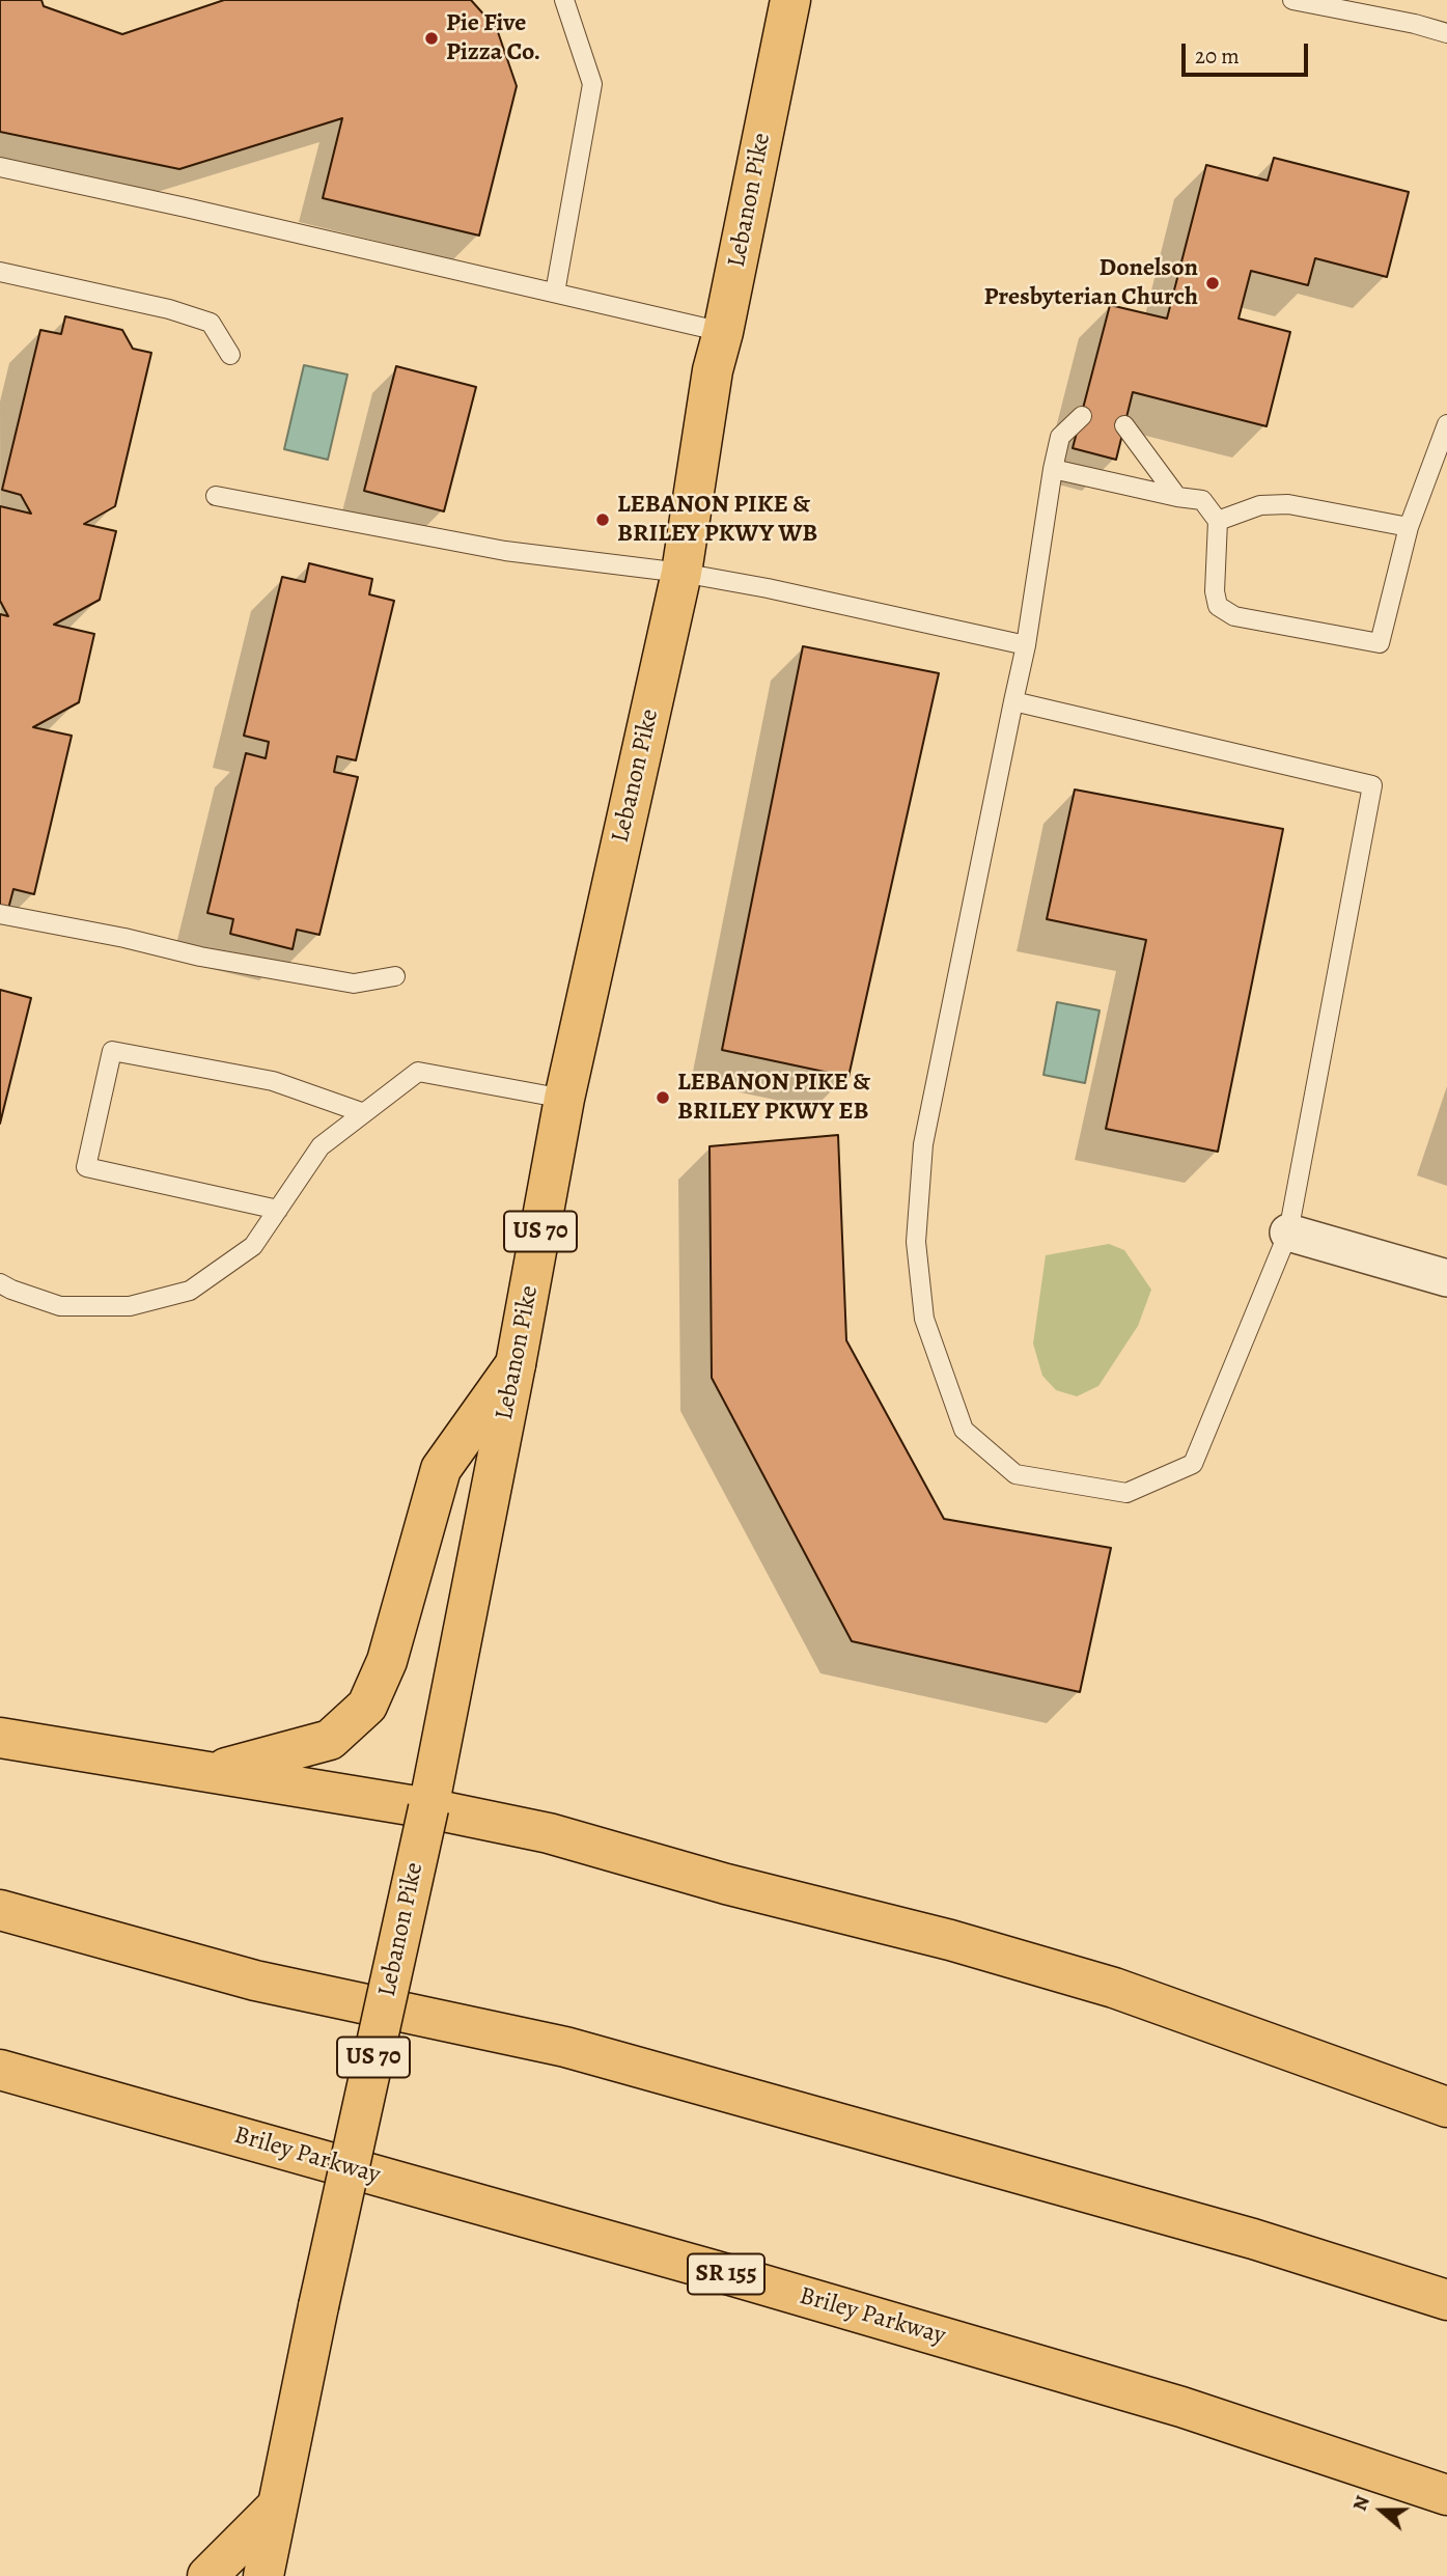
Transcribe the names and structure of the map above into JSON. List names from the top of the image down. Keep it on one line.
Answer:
{"streets":{"main road":["Lebanon Pike","US 70","Briley Parkway","SR 155"]},"places":["Pie Five Pizza Co.","Donelson Presbyterian Church","LEBANON PIKE & BRILEY PKWY WB","LEBANON PIKE & BRILEY PKWY EB"],"scale_bar":"20 m","north":"left"}
